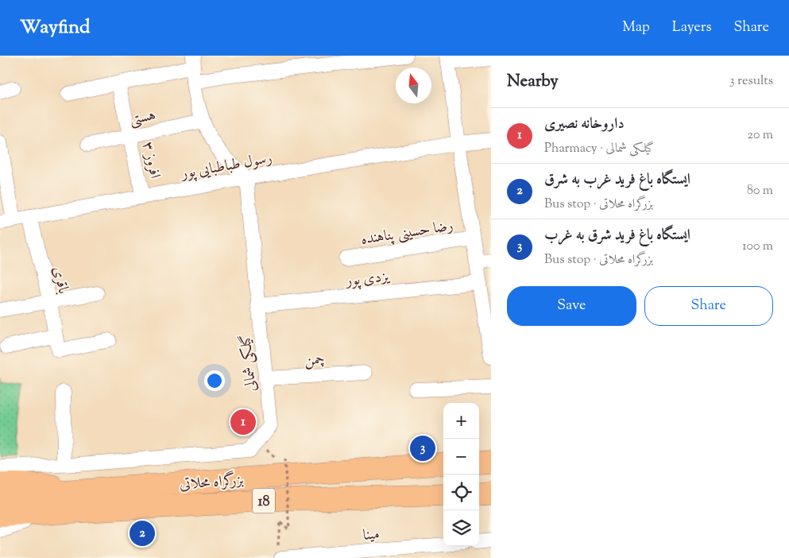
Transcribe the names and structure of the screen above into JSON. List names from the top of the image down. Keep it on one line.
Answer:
{"streets":{"main road":["بزرگراه محلاتی","18"],"street":["هستی","افروز ۳","رسول طباطبایی پور","رضا حسینی پناهنده","یزدی پور","باقری","چمن","گيلکی شمالی","مینا"]},"crossings":[["هستی","افروز ۳"],["افروز ۳","رسول طباطبایی پور"],["رسول طباطبایی پور","باقری"],["رسول طباطبایی پور","گيلکی شمالی"],["یزدی پور","گيلکی شمالی"],["چمن","گيلکی شمالی"]],"north":"top","page":{"header":"Wayfind","nav":["Map","Layers","Share"],"heading":["Nearby","3 results"],"list":[{"mark":"1","name":"داروخانه نصیری","note":"Pharmacy · گيلکی شمالی","value":"20 m"},{"mark":"2","name":"ایستگاه باغ فرید غرب به شرق","note":"Bus stop · بزرگراه محلاتی","value":"80 m"},{"mark":"3","name":"ایستگاه باغ فرید شرق به غرب","note":"Bus stop · بزرگراه محلاتی","value":"100 m"}],"buttons":["Save","Share"],"map_buttons":["+","−"],"pins":["1","3","2"]}}
